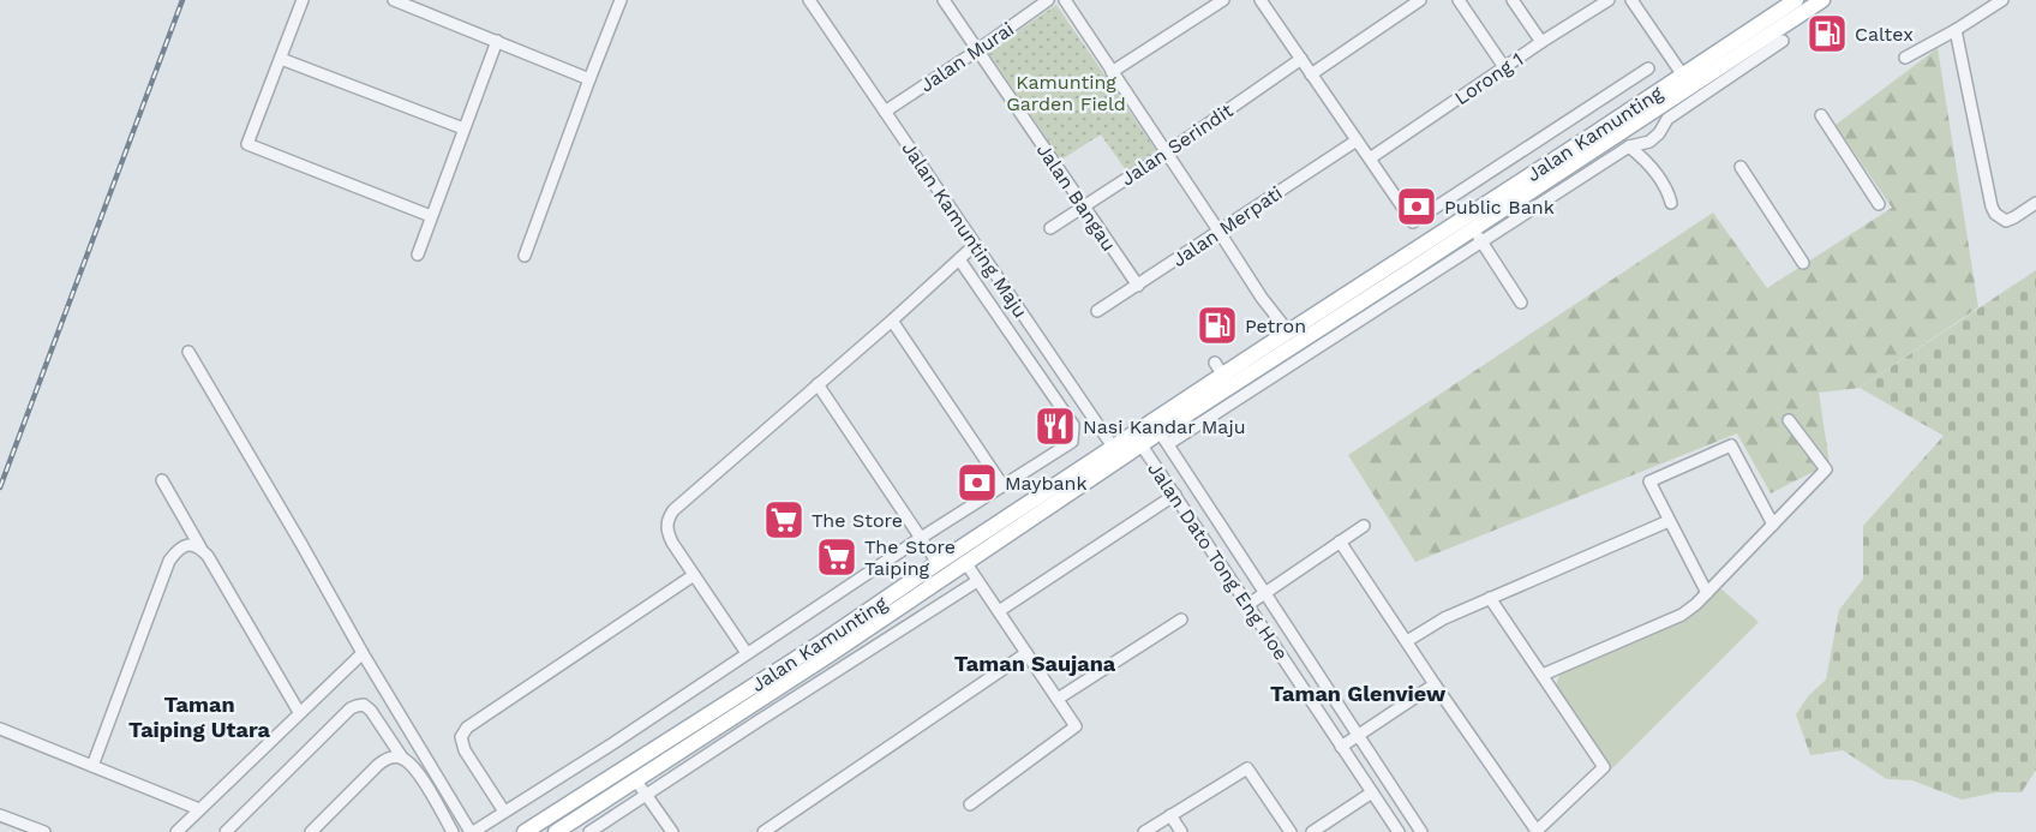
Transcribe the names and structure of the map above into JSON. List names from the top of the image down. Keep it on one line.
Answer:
{"streets":{"main road":["Jalan Kamunting"],"street":["Jalan Murai","Lorong 1","Jalan Serindit","Jalan Bangau","Jalan Merpati","Jalan Kamunting Maju","Jalan Dato Tong Eng Hoe"]},"crossings":[["Jalan Murai","Jalan Bangau"],["Jalan Murai","Jalan Kamunting Maju"],["Jalan Kamunting","Jalan Kamunting Maju"],["Jalan Kamunting","Jalan Dato Tong Eng Hoe"],["Jalan Serindit","Jalan Bangau"],["Jalan Bangau","Jalan Merpati"]],"districts":["Taman Saujana","Taman Glenview","Taman Taiping Utara"],"parks":["Kamunting Garden Field"],"places":{"fuel station":["Caltex","Petron"],"bank":["Public Bank","Maybank"],"restaurant":["Nasi Kandar Maju"],"supermarket":["The Store","The Store Taiping"]}}
